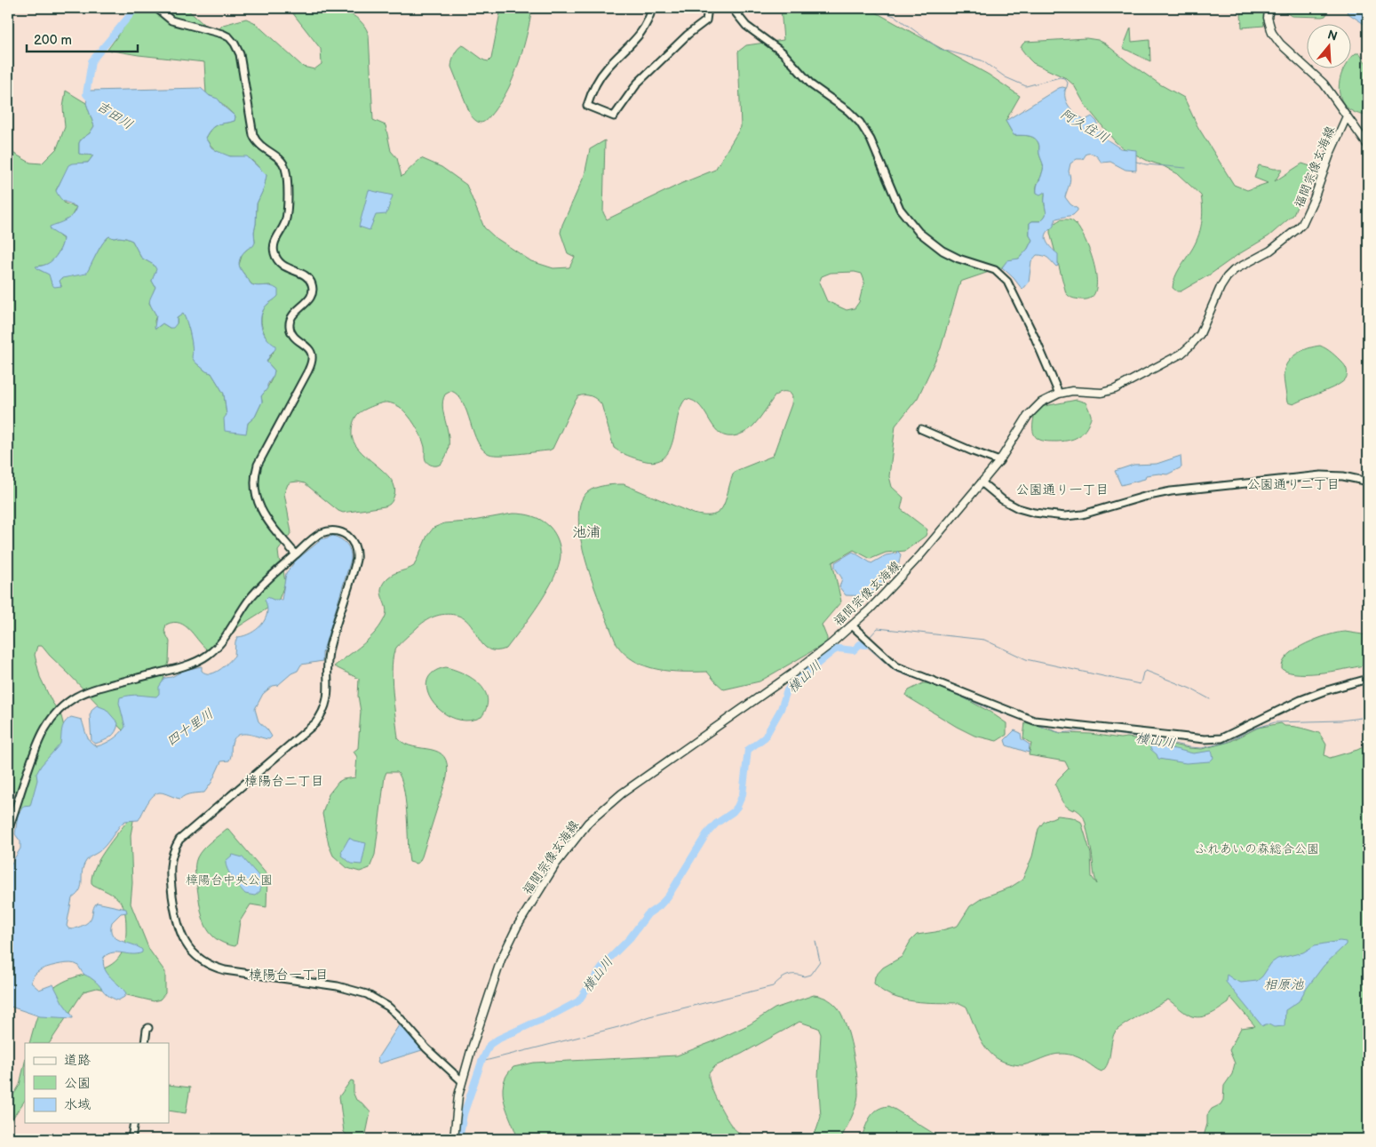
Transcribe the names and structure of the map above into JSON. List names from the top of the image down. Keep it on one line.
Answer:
{"streets":{"main road":["福間宗像玄海線"]},"districts":["公園通り二丁目","公園通り一丁目","池浦","樟陽台二丁目","樟陽台一丁目"],"water":["吉田川","阿久住川","横山川","四十里川","相原池"],"parks":["ふれあいの森総合公園","樟陽台中央公園"],"legend":["道路","公園","水域"],"scale_bar":"200 m","north":"top"}
